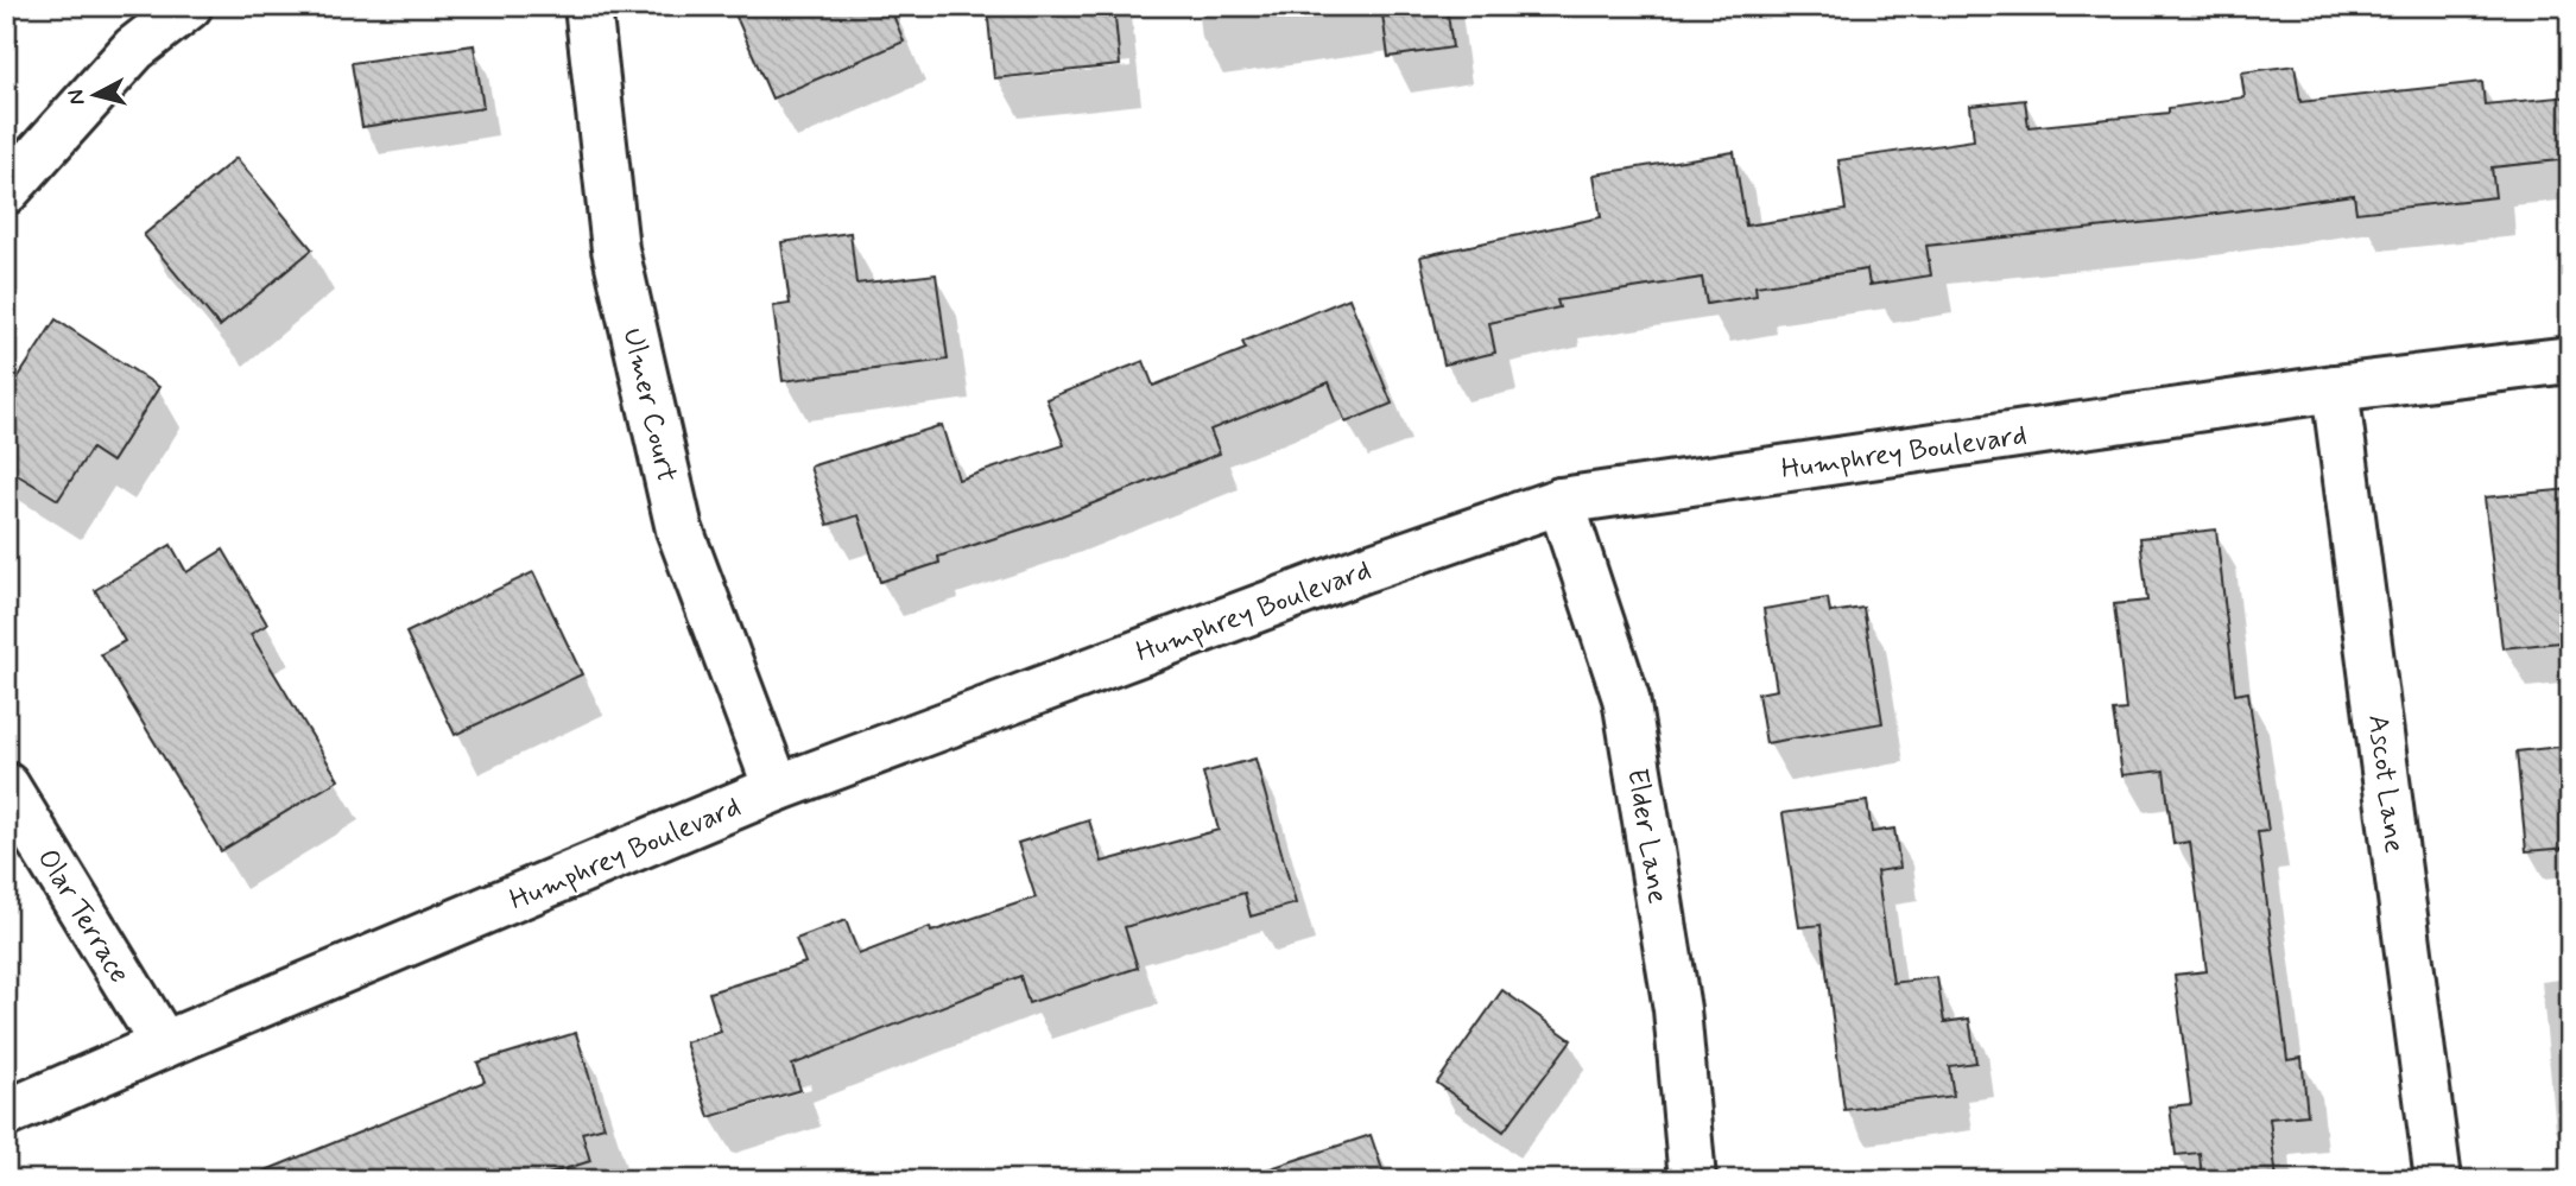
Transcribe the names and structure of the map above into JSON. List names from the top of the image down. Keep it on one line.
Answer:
{"streets":{"street":["Ulmer Court","Humphrey Boulevard","Ascot Lane","Elder Lane","Olar Terrace"]},"crossings":[["Ulmer Court","Humphrey Boulevard"],["Humphrey Boulevard","Ascot Lane"],["Humphrey Boulevard","Elder Lane"],["Humphrey Boulevard","Olar Terrace"]],"north":"left"}
